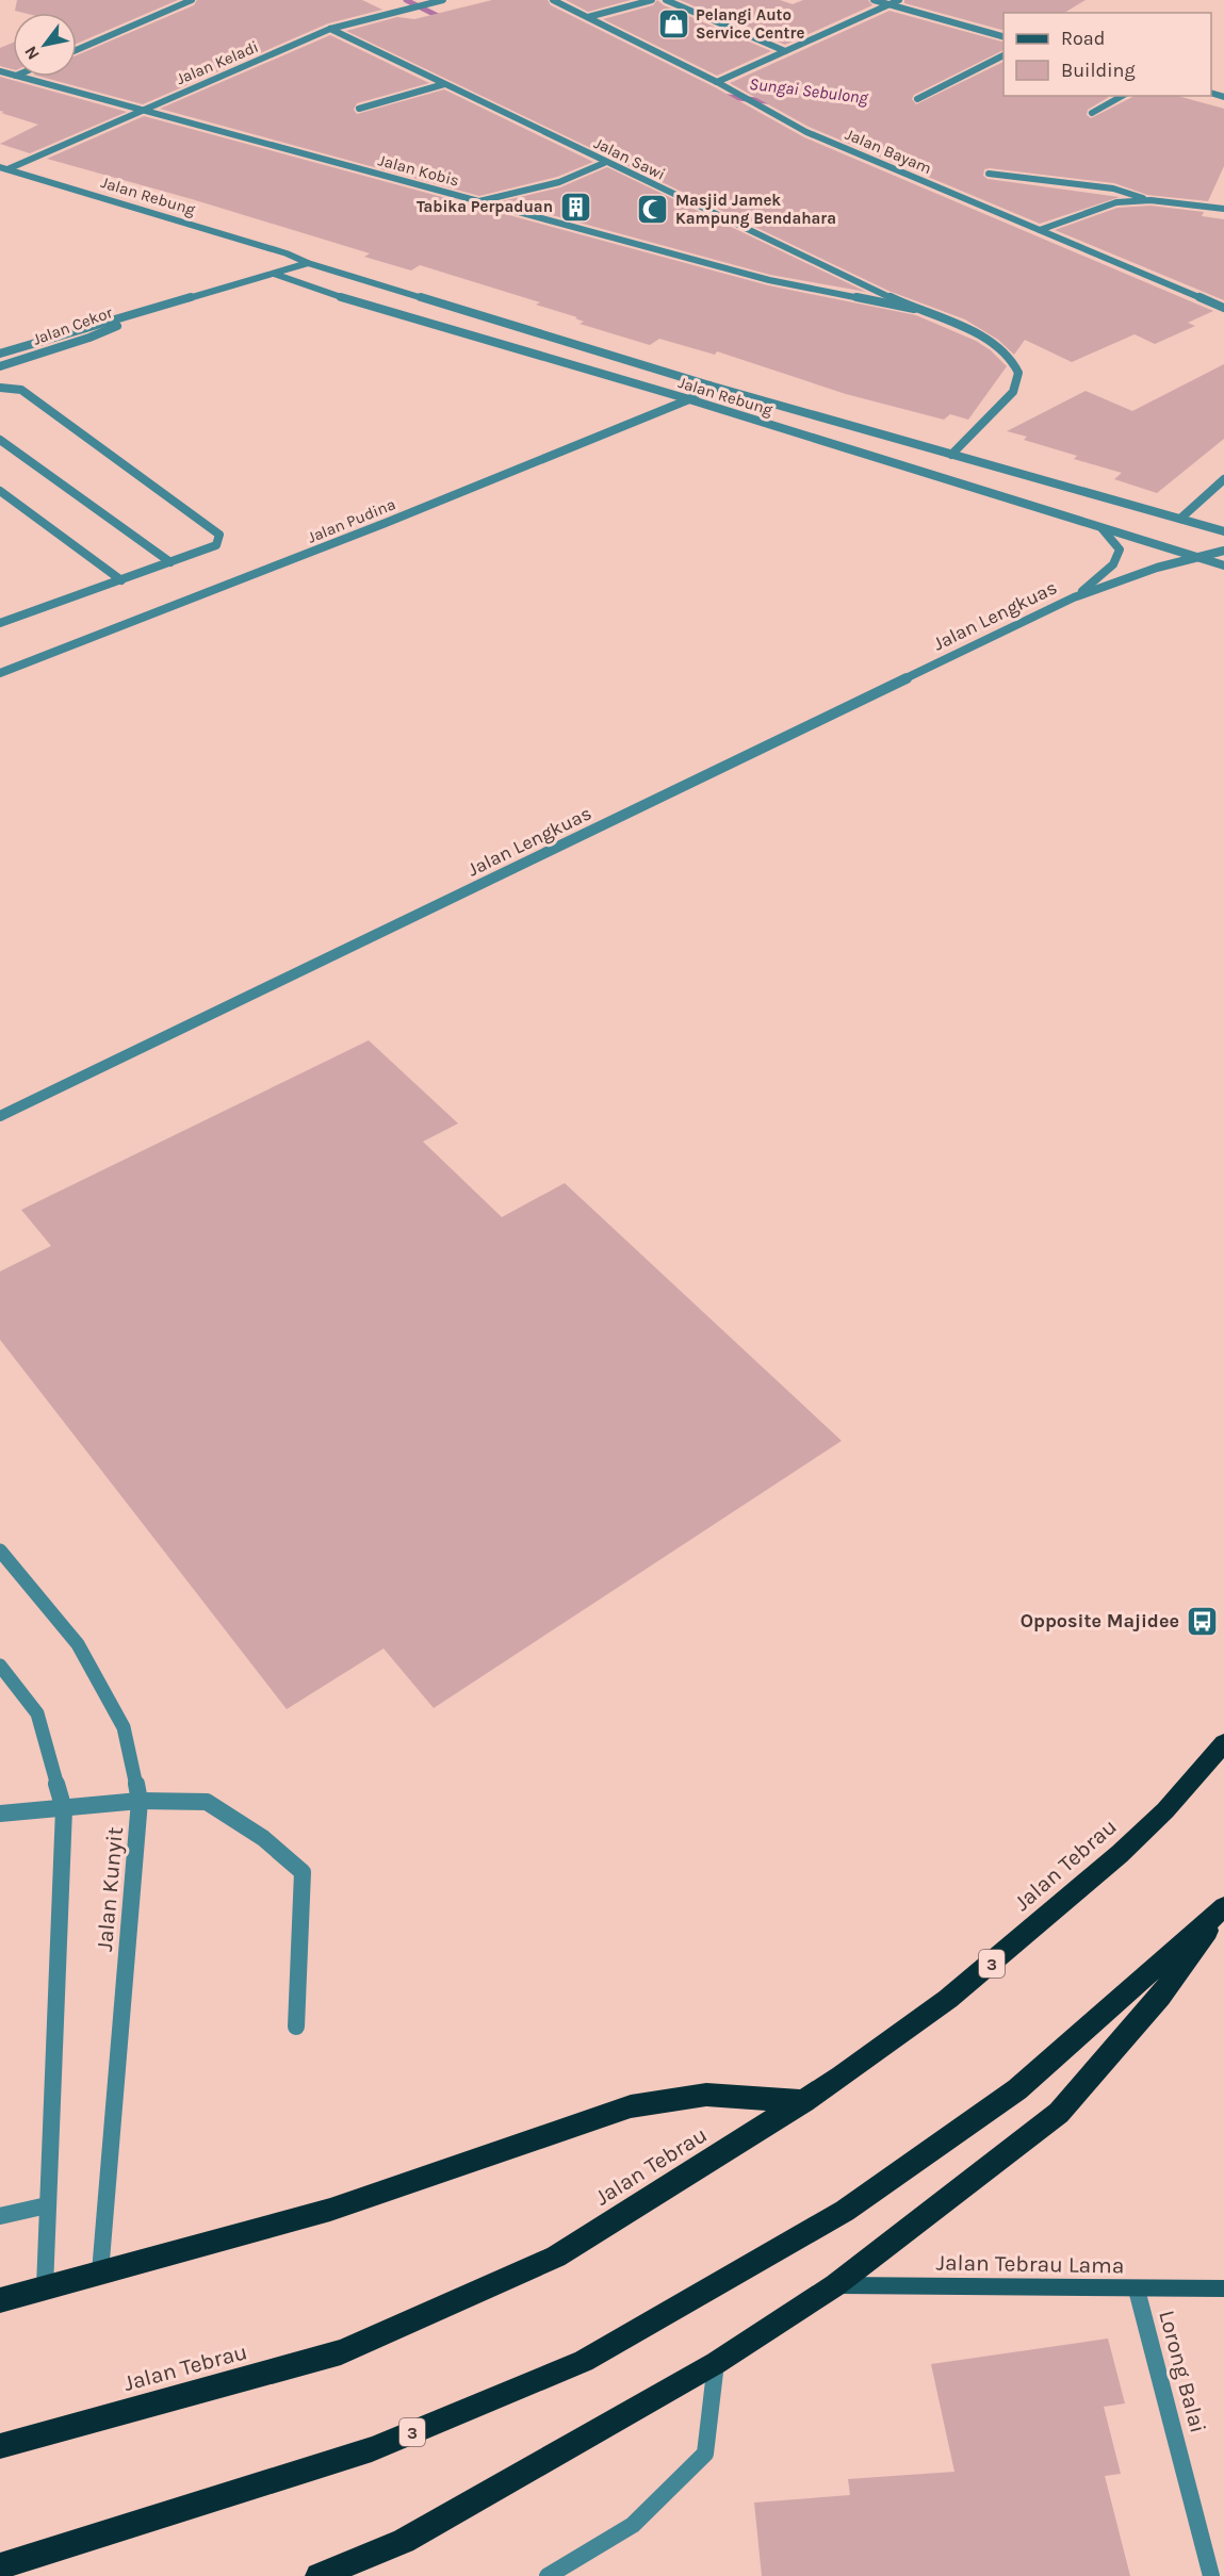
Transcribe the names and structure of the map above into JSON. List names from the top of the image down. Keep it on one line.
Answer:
{"streets":{"highway":["Jalan Tebrau","3"],"main road":["Jalan Tebrau Lama"],"street":["Jalan Keladi","Jalan Bayam","Jalan Sawi","Jalan Kobis","Jalan Rebung","Jalan Cekor","Jalan Pudina","Jalan Lengkuas","Jalan Kunyit","Lorong Balai"]},"crossings":[["Jalan Keladi","Jalan Sawi"],["Jalan Keladi","Jalan Kobis"],["Jalan Keladi","Jalan Rebung"],["Jalan Sawi","Jalan Kobis"],["Jalan Sawi","Jalan Rebung"],["Jalan Rebung","Jalan Cekor"],["Jalan Rebung","Jalan Pudina"],["Jalan Rebung","Jalan Lengkuas"],["Jalan Tebrau Lama","Lorong Balai"]],"water":["Sungai Sebulong"],"places":{"shop":["Pelangi Auto Service Centre"],"building":["Tabika Perpaduan"],"mosque":["Masjid Jamek Kampung Bendahara"],"bus stop":["Opposite Majidee"]},"legend":["Road","Building"],"north":"bottom left"}
